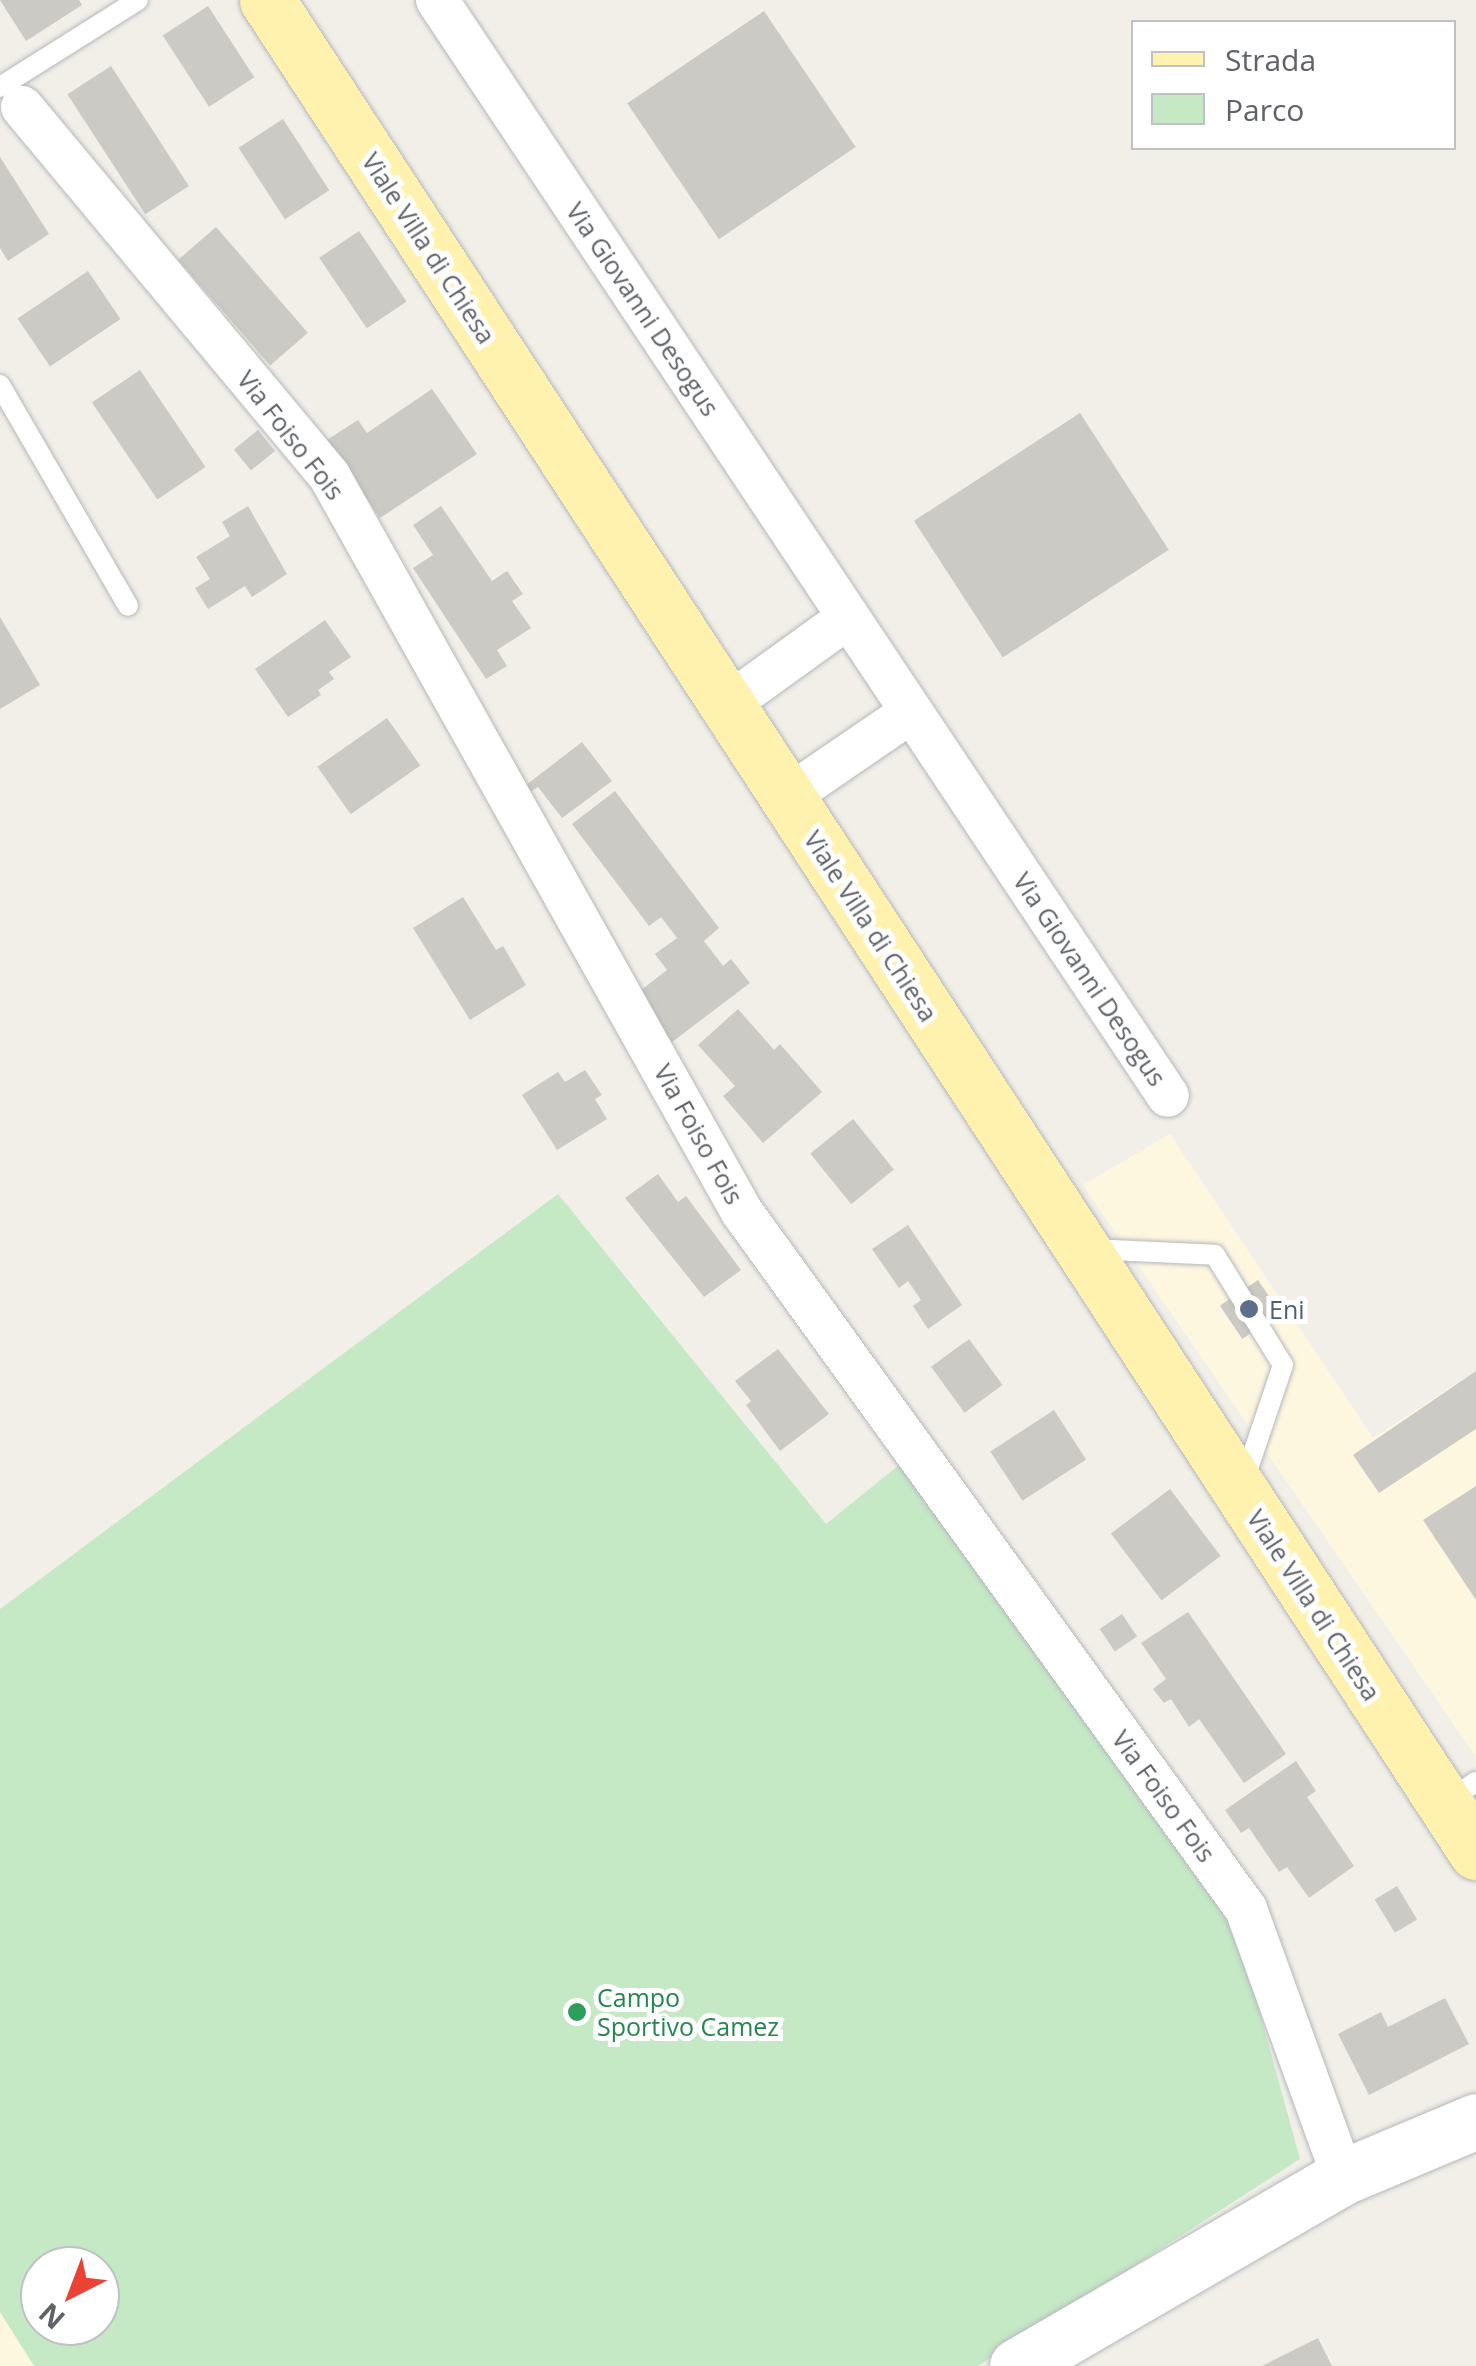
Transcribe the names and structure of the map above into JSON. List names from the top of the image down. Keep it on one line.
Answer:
{"streets":{"main road":["Viale Villa di Chiesa"],"street":["Via Giovanni Desogus","Via Foiso Fois"]},"places":["Eni","Campo Sportivo Camez"],"legend":["Strada","Parco"],"north":"bottom left"}
